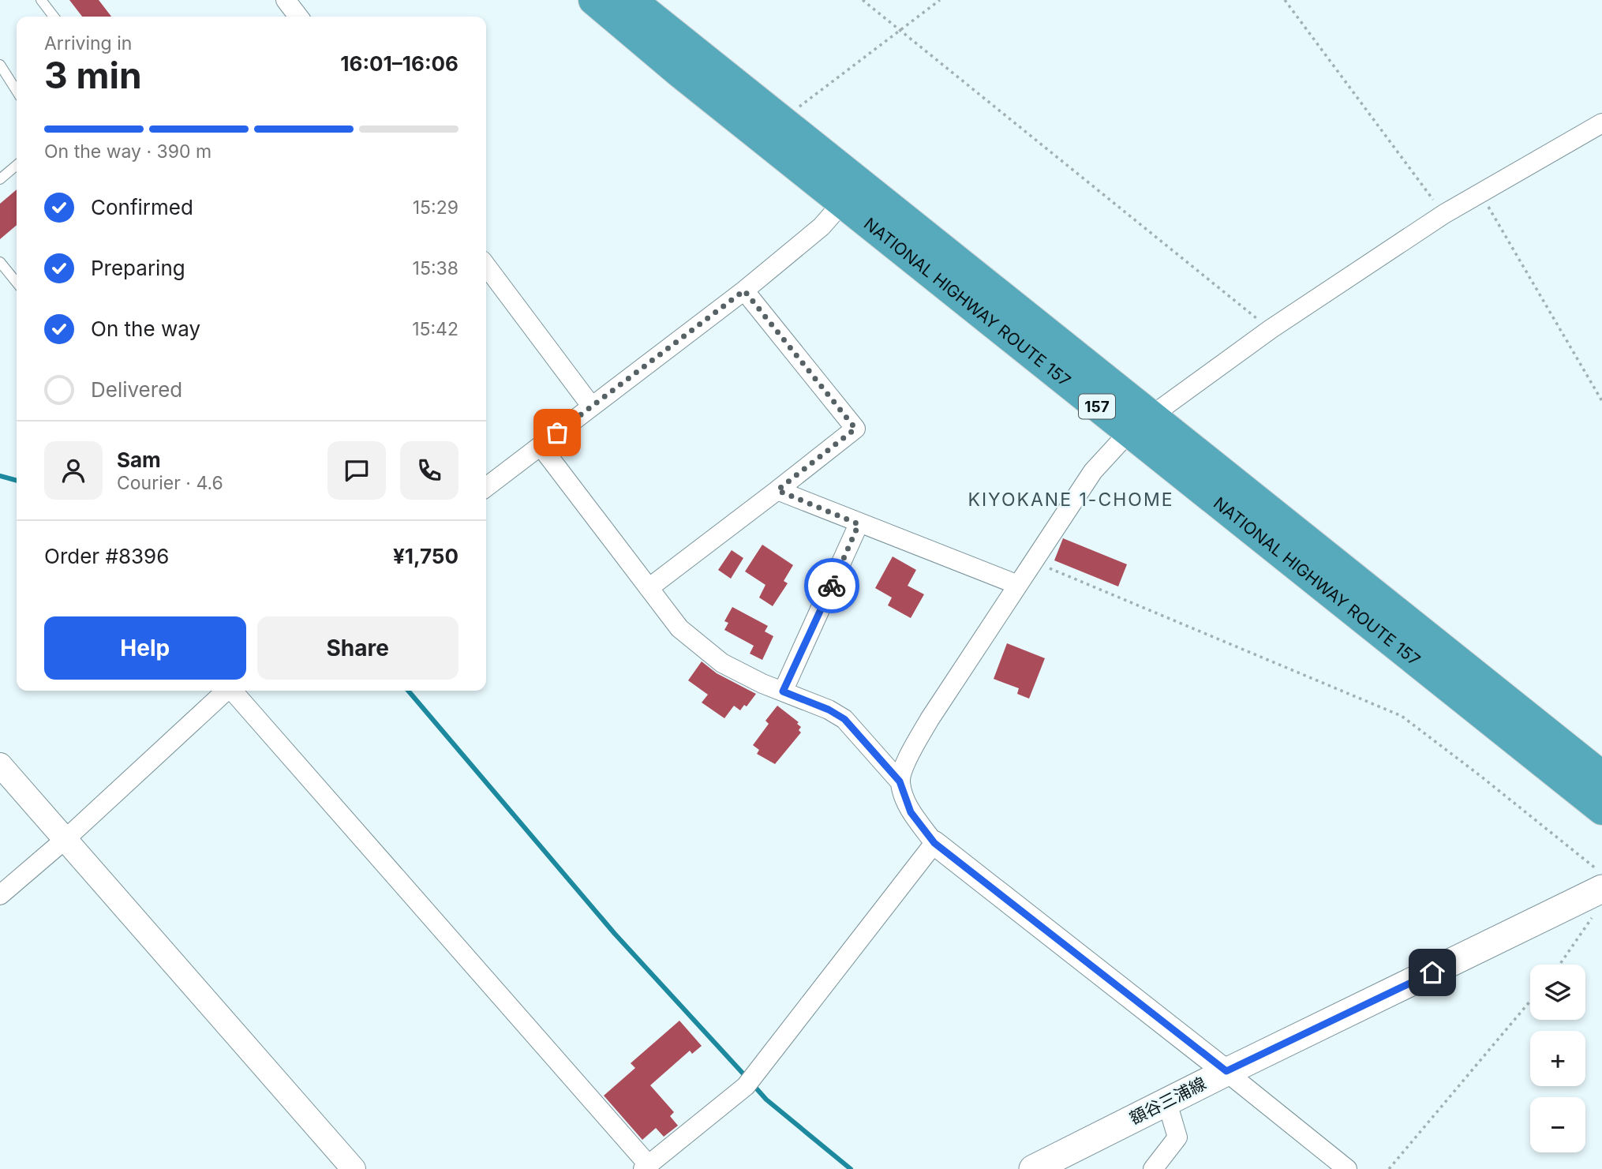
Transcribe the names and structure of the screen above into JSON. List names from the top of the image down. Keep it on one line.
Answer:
{"streets":{"highway":["NATIONAL HIGHWAY ROUTE 157","157"],"main road":["額谷三浦線"]},"districts":["KIYOKANE 1-CHOME"],"page":{"heading":["3 min","Arriving in","16:01–16:06"],"panel":["Sam","Courier · 4.6","Order #8396","¥1,750"],"bar":"On the way · 390 m","list":[["Confirmed","15:29"],["Preparing","15:38"],["On the way","15:42"],"Delivered"],"buttons":["Help","Share"],"map_buttons":["+","−"]}}
